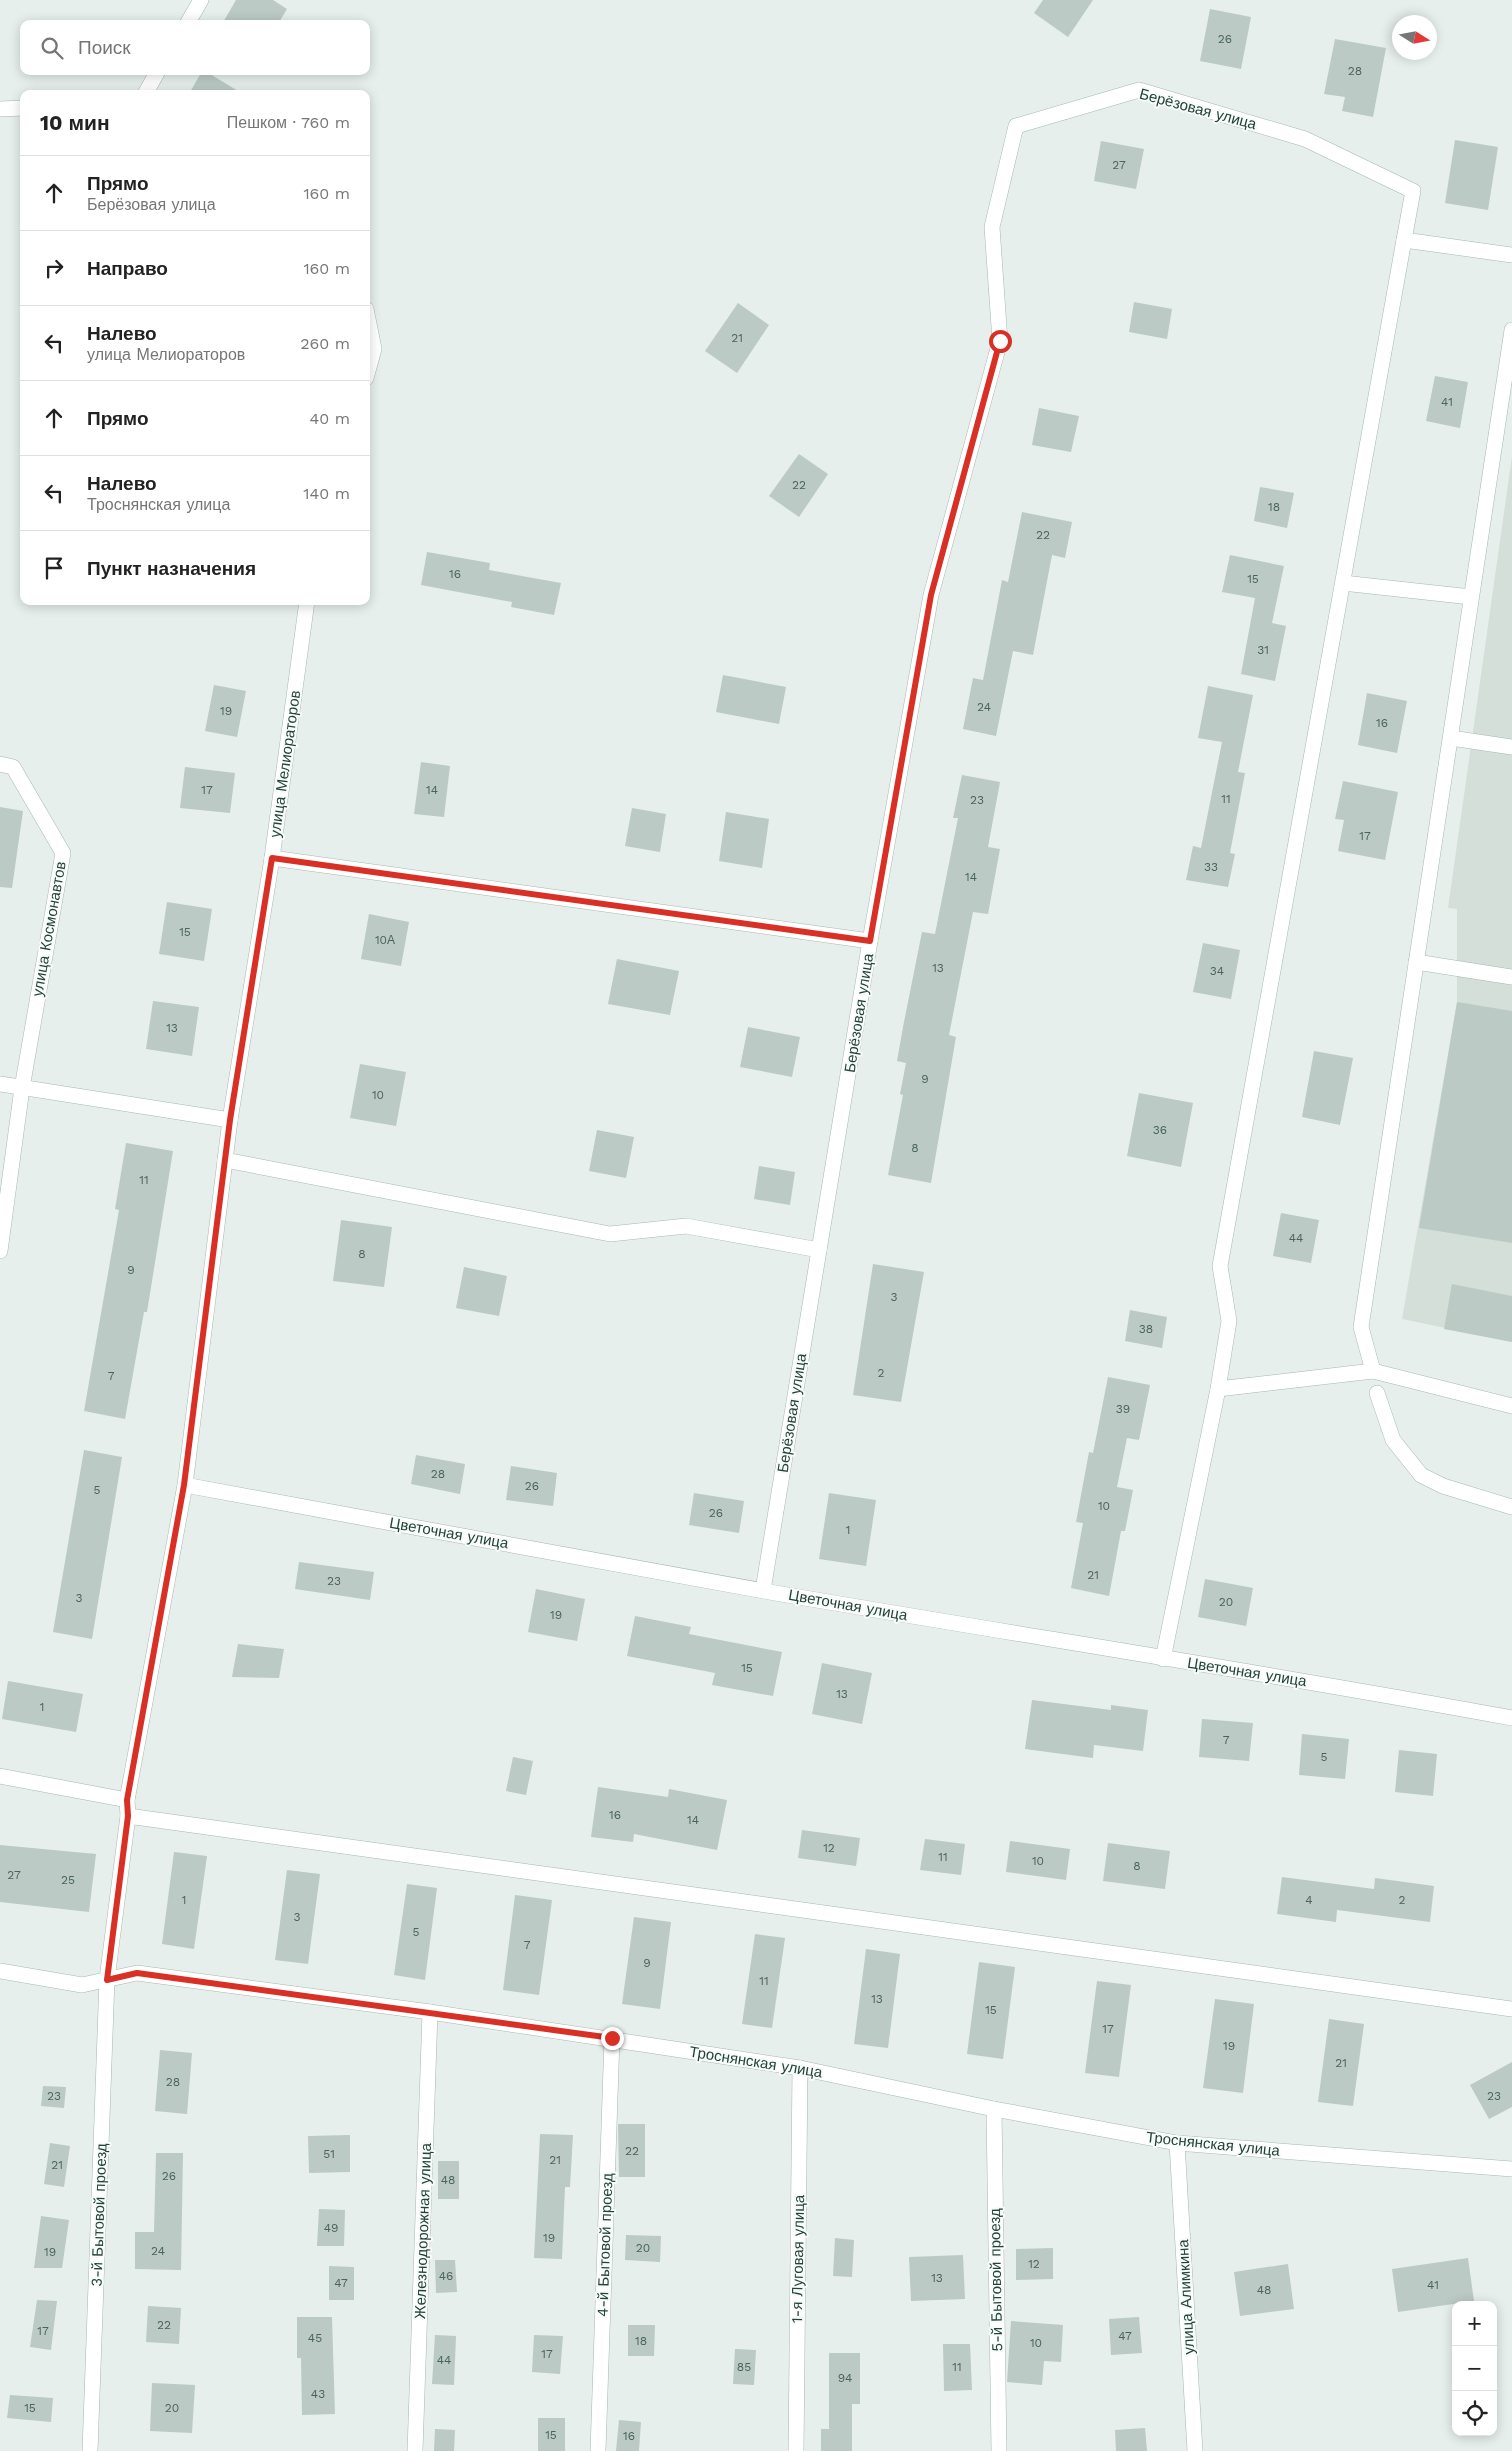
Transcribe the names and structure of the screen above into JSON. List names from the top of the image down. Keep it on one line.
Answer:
{"streets":{"street":["Берёзовая улица","улица Мелиораторов","улица Космонавтов","Цветочная улица","Троснянская улица","3-й Бытовой проезд","Железнодорожная улица","4-й Бытовой проезд","1-я Луговая улица","5-й Бытовой проезд","улица Алимкина"]},"crossings":[["Берёзовая улица","Цветочная улица"],["улица Мелиораторов","Цветочная улица"],["улица Мелиораторов","3-й Бытовой проезд"],["Троснянская улица","3-й Бытовой проезд"],["Троснянская улица","Железнодорожная улица"],["Троснянская улица","4-й Бытовой проезд"],["Троснянская улица","1-я Луговая улица"],["Троснянская улица","5-й Бытовой проезд"],["Троснянская улица","улица Алимкина"]],"house_numbers":["26","28","27","21","41","22","18","22","16","15","31","24","19","16","17","14","11","23","17","33","14","15","10А","13","34","13","9","10","36","8","11","44","8","9","3","38","2","7","39","28","26","5","10","26","1","21","23","3","20","19","15","13","1","7","5","16","14","12","11","10","8","27","25","1","4","2","3","5","7","9","11","13","15","17","19","21","28","23","23","22","51","21","21","26","48","49","19","20","24","19","12","46","13","47","41","48","22","17","47","45","18","10","17","44","85","11","94","43","15","20","15","16"],"north":"right","page":{"search":"Поиск","heading":["10 мин","Пешком · 760 m"],"list":[["Прямо","Берёзовая улица","160 m"],["Направо","160 m"],["Налево","улица Мелиораторов","260 m"],["Прямо","40 m"],["Налево","Троснянская улица","140 m"],"Пункт назначения"],"map_buttons":["+","−"]}}
